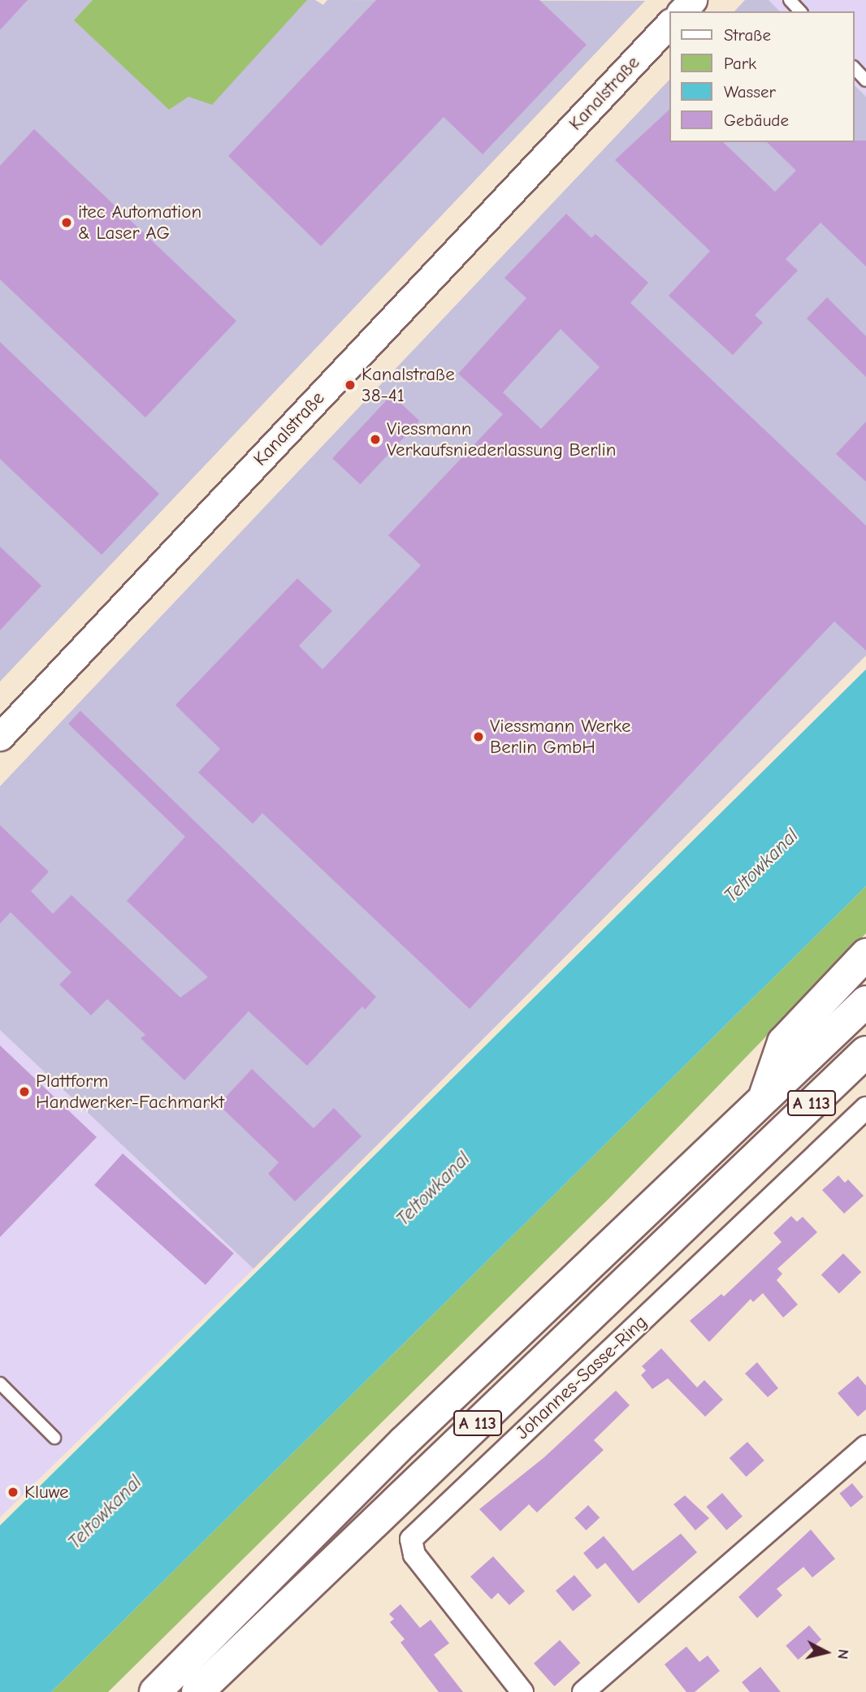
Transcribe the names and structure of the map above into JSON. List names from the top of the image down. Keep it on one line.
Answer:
{"streets":{"highway":["A 113"],"street":["Kanalstraße","Johannes-Sasse-Ring"]},"water":["Teltowkanal"],"places":["itec Automation & Laser AG","Kanalstraße 38-41","Viessmann Verkaufsniederlassung Berlin","Viessmann Werke Berlin GmbH","Plattform Handwerker-Fachmarkt","Kluwe"],"legend":["Straße","Park","Wasser","Gebäude"],"north":"right"}
